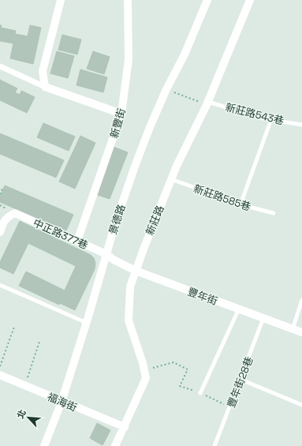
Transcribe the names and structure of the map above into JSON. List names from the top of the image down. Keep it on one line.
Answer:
{"streets":{"street":["新豐街","景德路","新莊路","中正路377巷","豐年街","福海街"],"lane":["新莊路543巷","新莊路585巷","豐年街28巷"]},"crossings":[["新莊路543巷","新莊路"],["新豐街","中正路377巷"],["新莊路585巷","新莊路"],["景德路","中正路377巷"],["景德路","豐年街"],["景德路","福海街"],["新莊路","豐年街"],["新莊路","福海街"],["中正路377巷","豐年街"],["豐年街","豐年街28巷"]],"north":"top left"}
